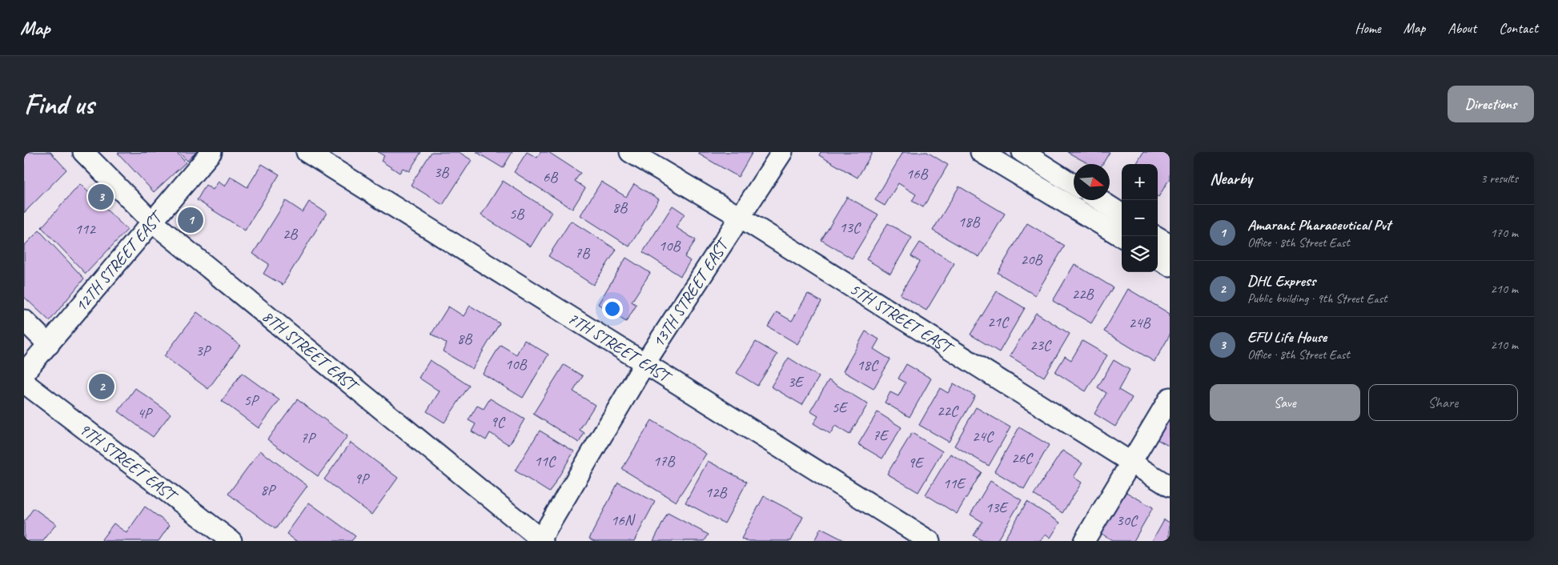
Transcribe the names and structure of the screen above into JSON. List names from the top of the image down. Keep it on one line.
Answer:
{"streets":{"street":["12TH STREET EAST","13TH STREET EAST","5TH STREET EAST","7TH STREET EAST","8TH STREET EAST","9TH STREET EAST"]},"crossings":[["12TH STREET EAST","8TH STREET EAST"],["13TH STREET EAST","5TH STREET EAST"],["13TH STREET EAST","7TH STREET EAST"],["13TH STREET EAST","8TH STREET EAST"]],"house_numbers":["3B","16B","6B","8B","5B","18B","13C","112","2B","10B","7B","20B","22B","21C","24B","8B","23C","3P","10B","18C","3E","5P","5E","22C","4P","9C","7E","24C","7P","26C","11C","17B","9E","9P","11E","8P","12B","13E","16N","30C"],"north":"right","page":{"header":"Map","nav":["Home","Map","About","Contact"],"buttons":["Directions",["Save","Share"]],"title":"Find us","heading":["Nearby","3 results"],"map_buttons":["+","−"],"pins":["3","1","2"],"list":[{"mark":"1","name":"Amarant Pharaceutical Pvt","note":"Office · 8th Street East","value":"170 m"},{"mark":"2","name":"DHL Express","note":"Public building · 9th Street East","value":"210 m"},{"mark":"3","name":"EFU Life House","note":"Office · 8th Street East","value":"210 m"}]}}
